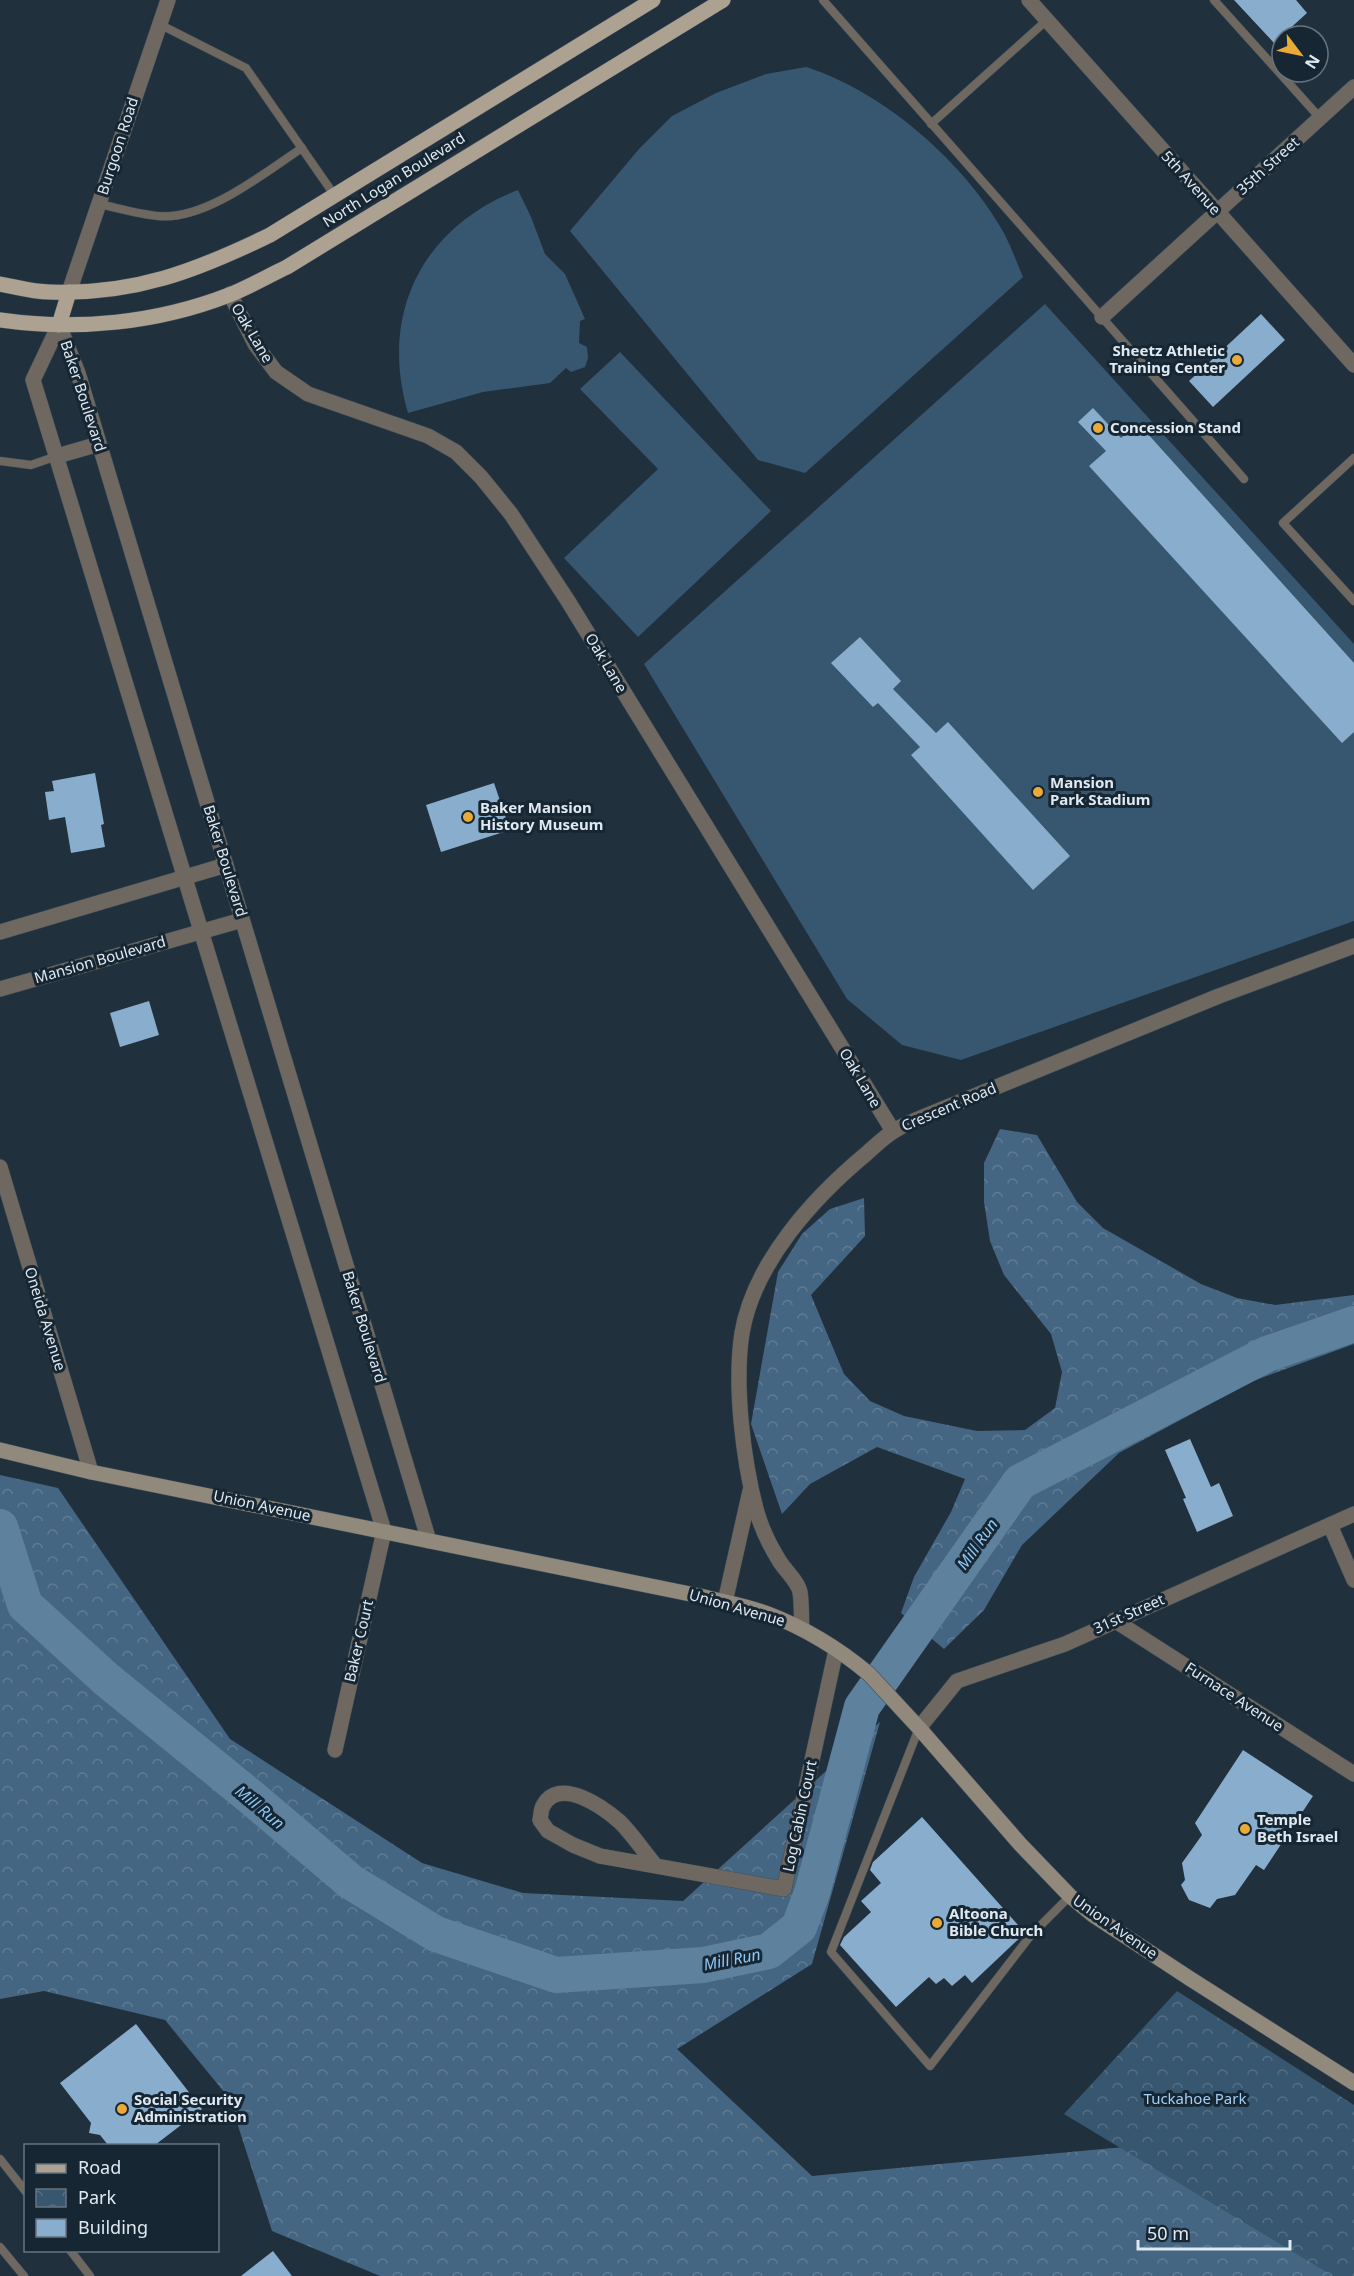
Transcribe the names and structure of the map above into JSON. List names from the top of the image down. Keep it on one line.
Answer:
{"streets":{"main road":["North Logan Boulevard","Union Avenue"],"street":["Burgoon Road","35th Street","5th Avenue","Oak Lane","Baker Boulevard","Mansion Boulevard","Crescent Road","Oneida Avenue","31st Street","Baker Court","Furnace Avenue","Log Cabin Court"]},"crossings":[["Burgoon Road","North Logan Boulevard"],["35th Street","5th Avenue"],["North Logan Boulevard","Oak Lane"],["North Logan Boulevard","Baker Boulevard"],["Oak Lane","Crescent Road"],["Baker Boulevard","Mansion Boulevard"],["Baker Boulevard","Union Avenue"],["Baker Boulevard","Baker Court"],["Crescent Road","Union Avenue"],["Oneida Avenue","Union Avenue"],["Union Avenue","31st Street"],["Union Avenue","Baker Court"],["Union Avenue","Log Cabin Court"],["31st Street","Furnace Avenue"]],"water":["Mill Run"],"parks":["Tuckahoe Park"],"places":["Sheetz Athletic Training Center","Concession Stand","Mansion Park Stadium","Baker Mansion History Museum","Temple Beth Israel","Altoona Bible Church","Social Security Administration"],"legend":["Road","Park","Building"],"scale_bar":"50 m","north":"bottom right"}
